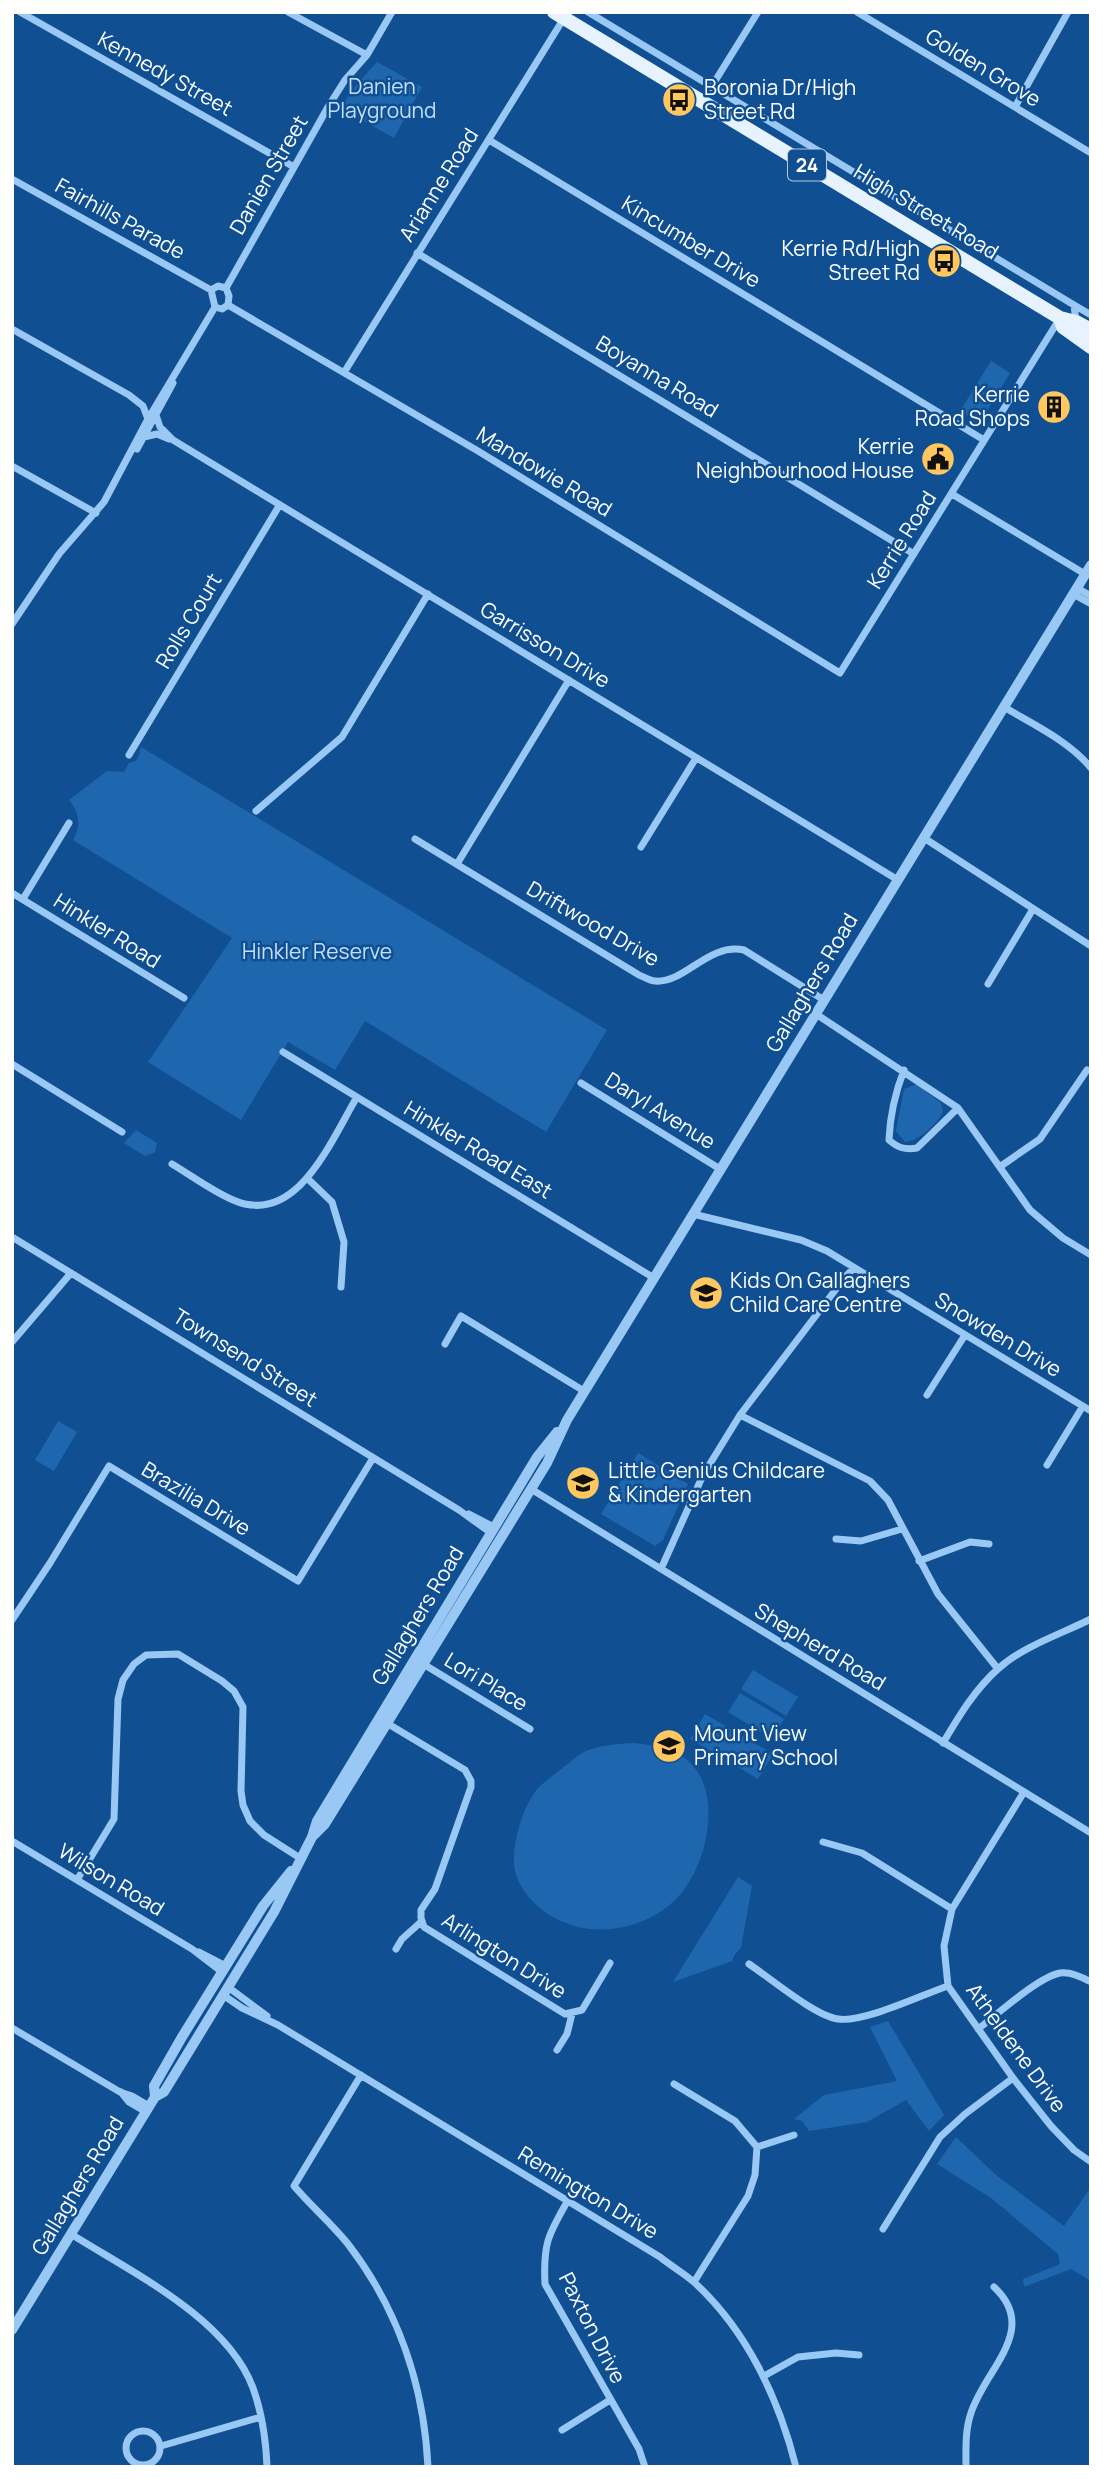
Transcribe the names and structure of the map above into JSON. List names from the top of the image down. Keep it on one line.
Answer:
{"streets":{"main road":["24","High Street Road"],"street":["Golden Grove","Kennedy Street","Danien Street","Arianne Road","Fairhills Parade","Kincumber Drive","Boyanna Road","Mandowie Road","Kerrie Road","Rolls Court","Garrisson Drive","Driftwood Drive","Hinkler Road","Gallaghers Road","Daryl Avenue","Hinkler Road East","Snowden Drive","Townsend Street","Brazilia Drive","Shepherd Road","Lori Place","Wilson Road","Arlington Drive","Atheldene Drive","Remington Drive","Paxton Drive"]},"crossings":[["Kennedy Street","Danien Street"],["Danien Street","Fairhills Parade"],["Danien Street","Mandowie Road"],["Arianne Road","High Street Road"],["Arianne Road","Kincumber Drive"],["Arianne Road","Boyanna Road"],["Arianne Road","Mandowie Road"],["High Street Road","Kerrie Road"],["Fairhills Parade","Mandowie Road"],["Kincumber Drive","Kerrie Road"],["Boyanna Road","Kerrie Road"],["Mandowie Road","Kerrie Road"],["Rolls Court","Garrisson Drive"],["Garrisson Drive","Gallaghers Road"],["Driftwood Drive","Gallaghers Road"],["Gallaghers Road","Daryl Avenue"],["Gallaghers Road","Hinkler Road East"],["Gallaghers Road","Snowden Drive"],["Gallaghers Road","Townsend Street"],["Gallaghers Road","Shepherd Road"],["Gallaghers Road","Lori Place"],["Gallaghers Road","Wilson Road"],["Gallaghers Road","Arlington Drive"],["Gallaghers Road","Remington Drive"],["Townsend Street","Brazilia Drive"],["Shepherd Road","Atheldene Drive"],["Remington Drive","Paxton Drive"]],"parks":["Danien Playground","Hinkler Reserve"],"places":{"bus stop":["Boronia Dr/High Street Rd","Kerrie Rd/High Street Rd"],"building":["Kerrie Road Shops"],"public building":["Kerrie Neighbourhood House"],"school or university":["Kids On Gallaghers Child Care Centre","Little Genius Childcare & Kindergarten","Mount View Primary School"]}}
